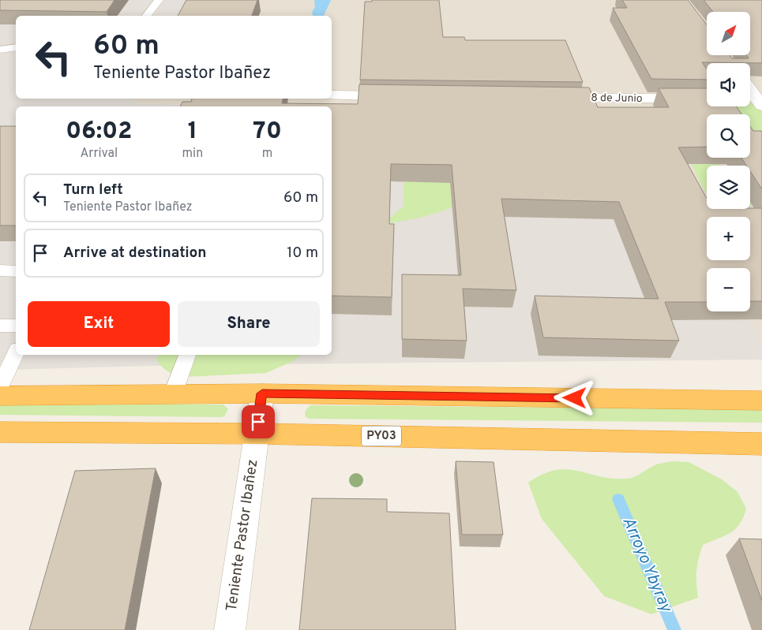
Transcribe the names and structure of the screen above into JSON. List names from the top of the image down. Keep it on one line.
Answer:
{"streets":{"highway":["PY03"],"street":["8 de Junio","Teniente Pastor Ibañez"]},"crossings":[["PY03","Teniente Pastor Ibañez"]],"water":["Arroyo Ybyray"],"north":"top right","page":{"map_buttons":["+","−"],"turn":["60 m","Teniente Pastor Ibañez"],"eta":["06:02","Arrival","1","min","70","m"],"list":[{"name":"Turn left","note":"Teniente Pastor Ibañez","value":"60 m"},{"name":"Arrive at destination","value":"10 m"}],"buttons":["Exit","Share"]}}
